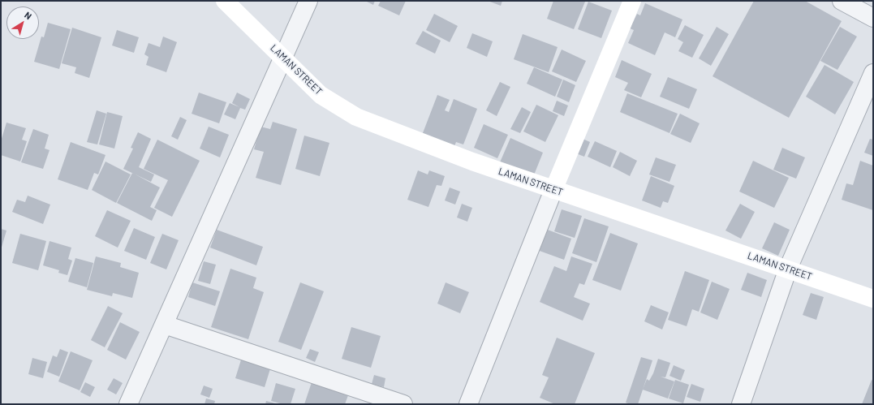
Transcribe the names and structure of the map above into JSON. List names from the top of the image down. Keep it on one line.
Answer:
{"streets":{"main road":["LAMAN STREET"]},"north":"top right"}
